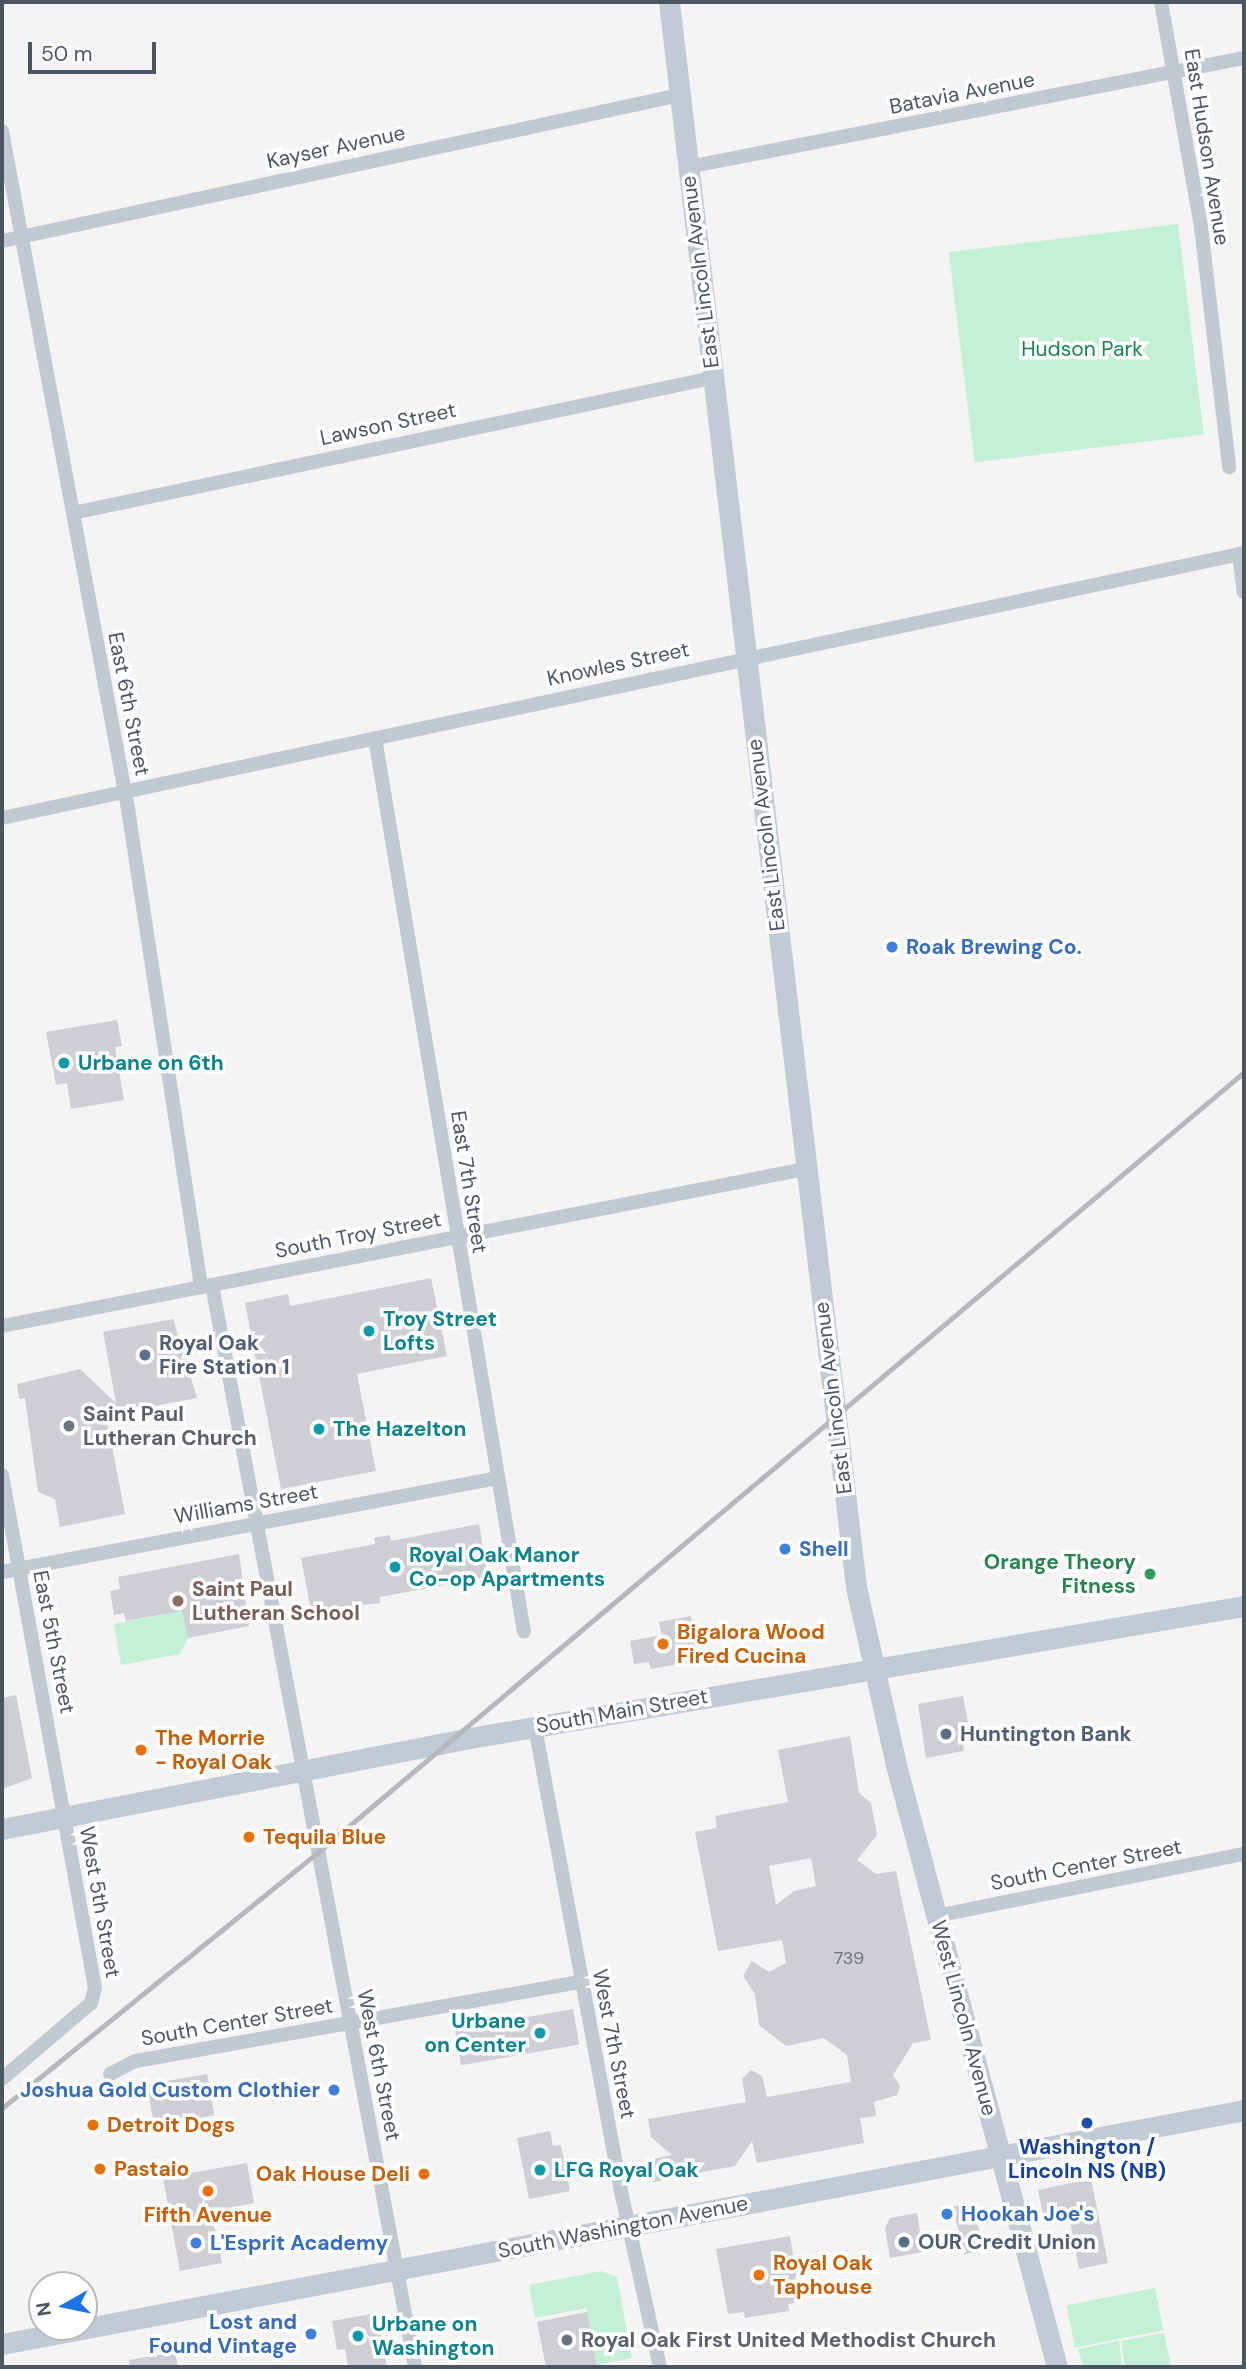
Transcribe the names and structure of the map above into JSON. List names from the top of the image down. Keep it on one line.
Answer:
{"streets":{"main road":["East Lincoln Avenue","South Main Street","West Lincoln Avenue","South Washington Avenue"],"street":["Batavia Avenue","Kayser Avenue","East Hudson Avenue","Lawson Street","Knowles Street","East 6th Street","East 7th Street","South Troy Street","Williams Street","East 5th Street","South Center Street","West 5th Street","West 7th Street","West 6th Street"]},"crossings":[["Batavia Avenue","East Hudson Avenue"],["Batavia Avenue","East Lincoln Avenue"],["Kayser Avenue","East Lincoln Avenue"],["Kayser Avenue","East 6th Street"],["East Lincoln Avenue","Lawson Street"],["East Lincoln Avenue","Knowles Street"],["East Lincoln Avenue","South Troy Street"],["East Lincoln Avenue","South Main Street"],["East Lincoln Avenue","West Lincoln Avenue"],["Lawson Street","East 6th Street"],["Knowles Street","East 6th Street"],["Knowles Street","East 7th Street"],["East 6th Street","South Troy Street"],["East 6th Street","Williams Street"],["East 6th Street","South Main Street"],["East 6th Street","West 6th Street"],["East 7th Street","South Troy Street"],["East 7th Street","Williams Street"],["Williams Street","East 5th Street"],["East 5th Street","South Main Street"],["East 5th Street","West 5th Street"],["South Main Street","West 5th Street"],["South Main Street","West Lincoln Avenue"],["South Main Street","West 7th Street"],["South Main Street","West 6th Street"],["South Center Street","West Lincoln Avenue"],["South Center Street","West 7th Street"],["South Center Street","West 6th Street"],["West Lincoln Avenue","South Washington Avenue"],["West 7th Street","South Washington Avenue"],["West 6th Street","South Washington Avenue"]],"parks":["Hudson Park"],"places":["Roak Brewing Co.","Urbane on 6th","Troy Street Lofts","Royal Oak Fire Station 1","Saint Paul Lutheran Church","The Hazelton","Shell","Royal Oak Manor Co-op Apartments","Orange Theory Fitness","Saint Paul Lutheran School","Bigalora Wood Fired Cucina","Huntington Bank","The Morrie - Royal Oak","Tequila Blue","Urbane on Center","Joshua Gold Custom Clothier","Washington / Lincoln NS (NB)","Detroit Dogs","Pastaio","LFG Royal Oak","Oak House Deli","Fifth Avenue","Hookah Joe's","OUR Credit Union","L'Esprit Academy","Royal Oak Taphouse","Lost and Found Vintage","Urbane on Washington","Royal Oak First United Methodist Church"],"house_numbers":["739"],"scale_bar":"50 m","north":"left"}
